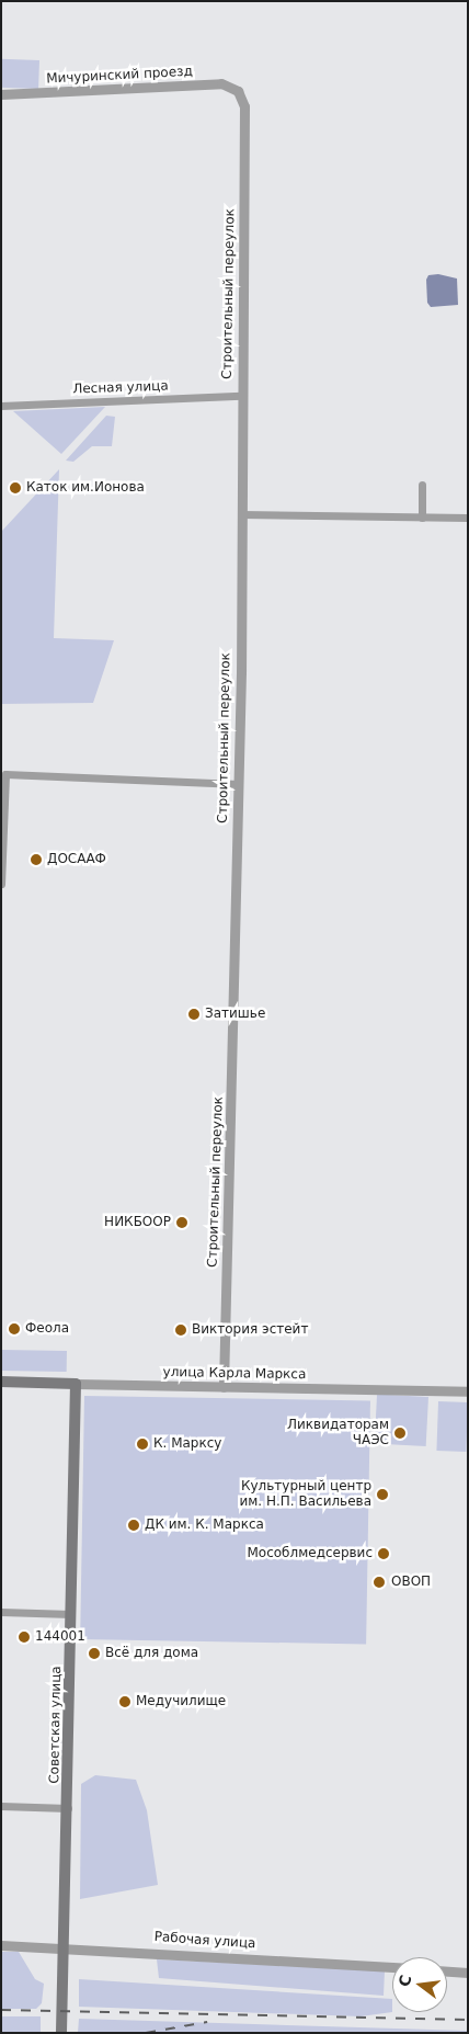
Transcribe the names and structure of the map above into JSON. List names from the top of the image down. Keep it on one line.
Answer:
{"streets":{"main road":["улица Карла Маркса","Советская улица"],"street":["Мичуринский проезд","Строительный переулок","Лесная улица","Рабочая улица"]},"crossings":[["Мичуринский проезд","Строительный переулок"],["Строительный переулок","Лесная улица"],["Строительный переулок","улица Карла Маркса"],["улица Карла Маркса","Советская улица"],["Советская улица","Рабочая улица"]],"places":["Каток им.Ионова","ДОСААФ","Затишье","НИКБООР","Феола","Виктория эстейт","Ликвидаторам ЧАЭС","К. Марксу","Культурный центр им. Н.П. Васильева","ДК им. К. Маркса","Мособлмедсервис","ОВОП","144001","Всё для дома","Медучилище"],"north":"left"}
